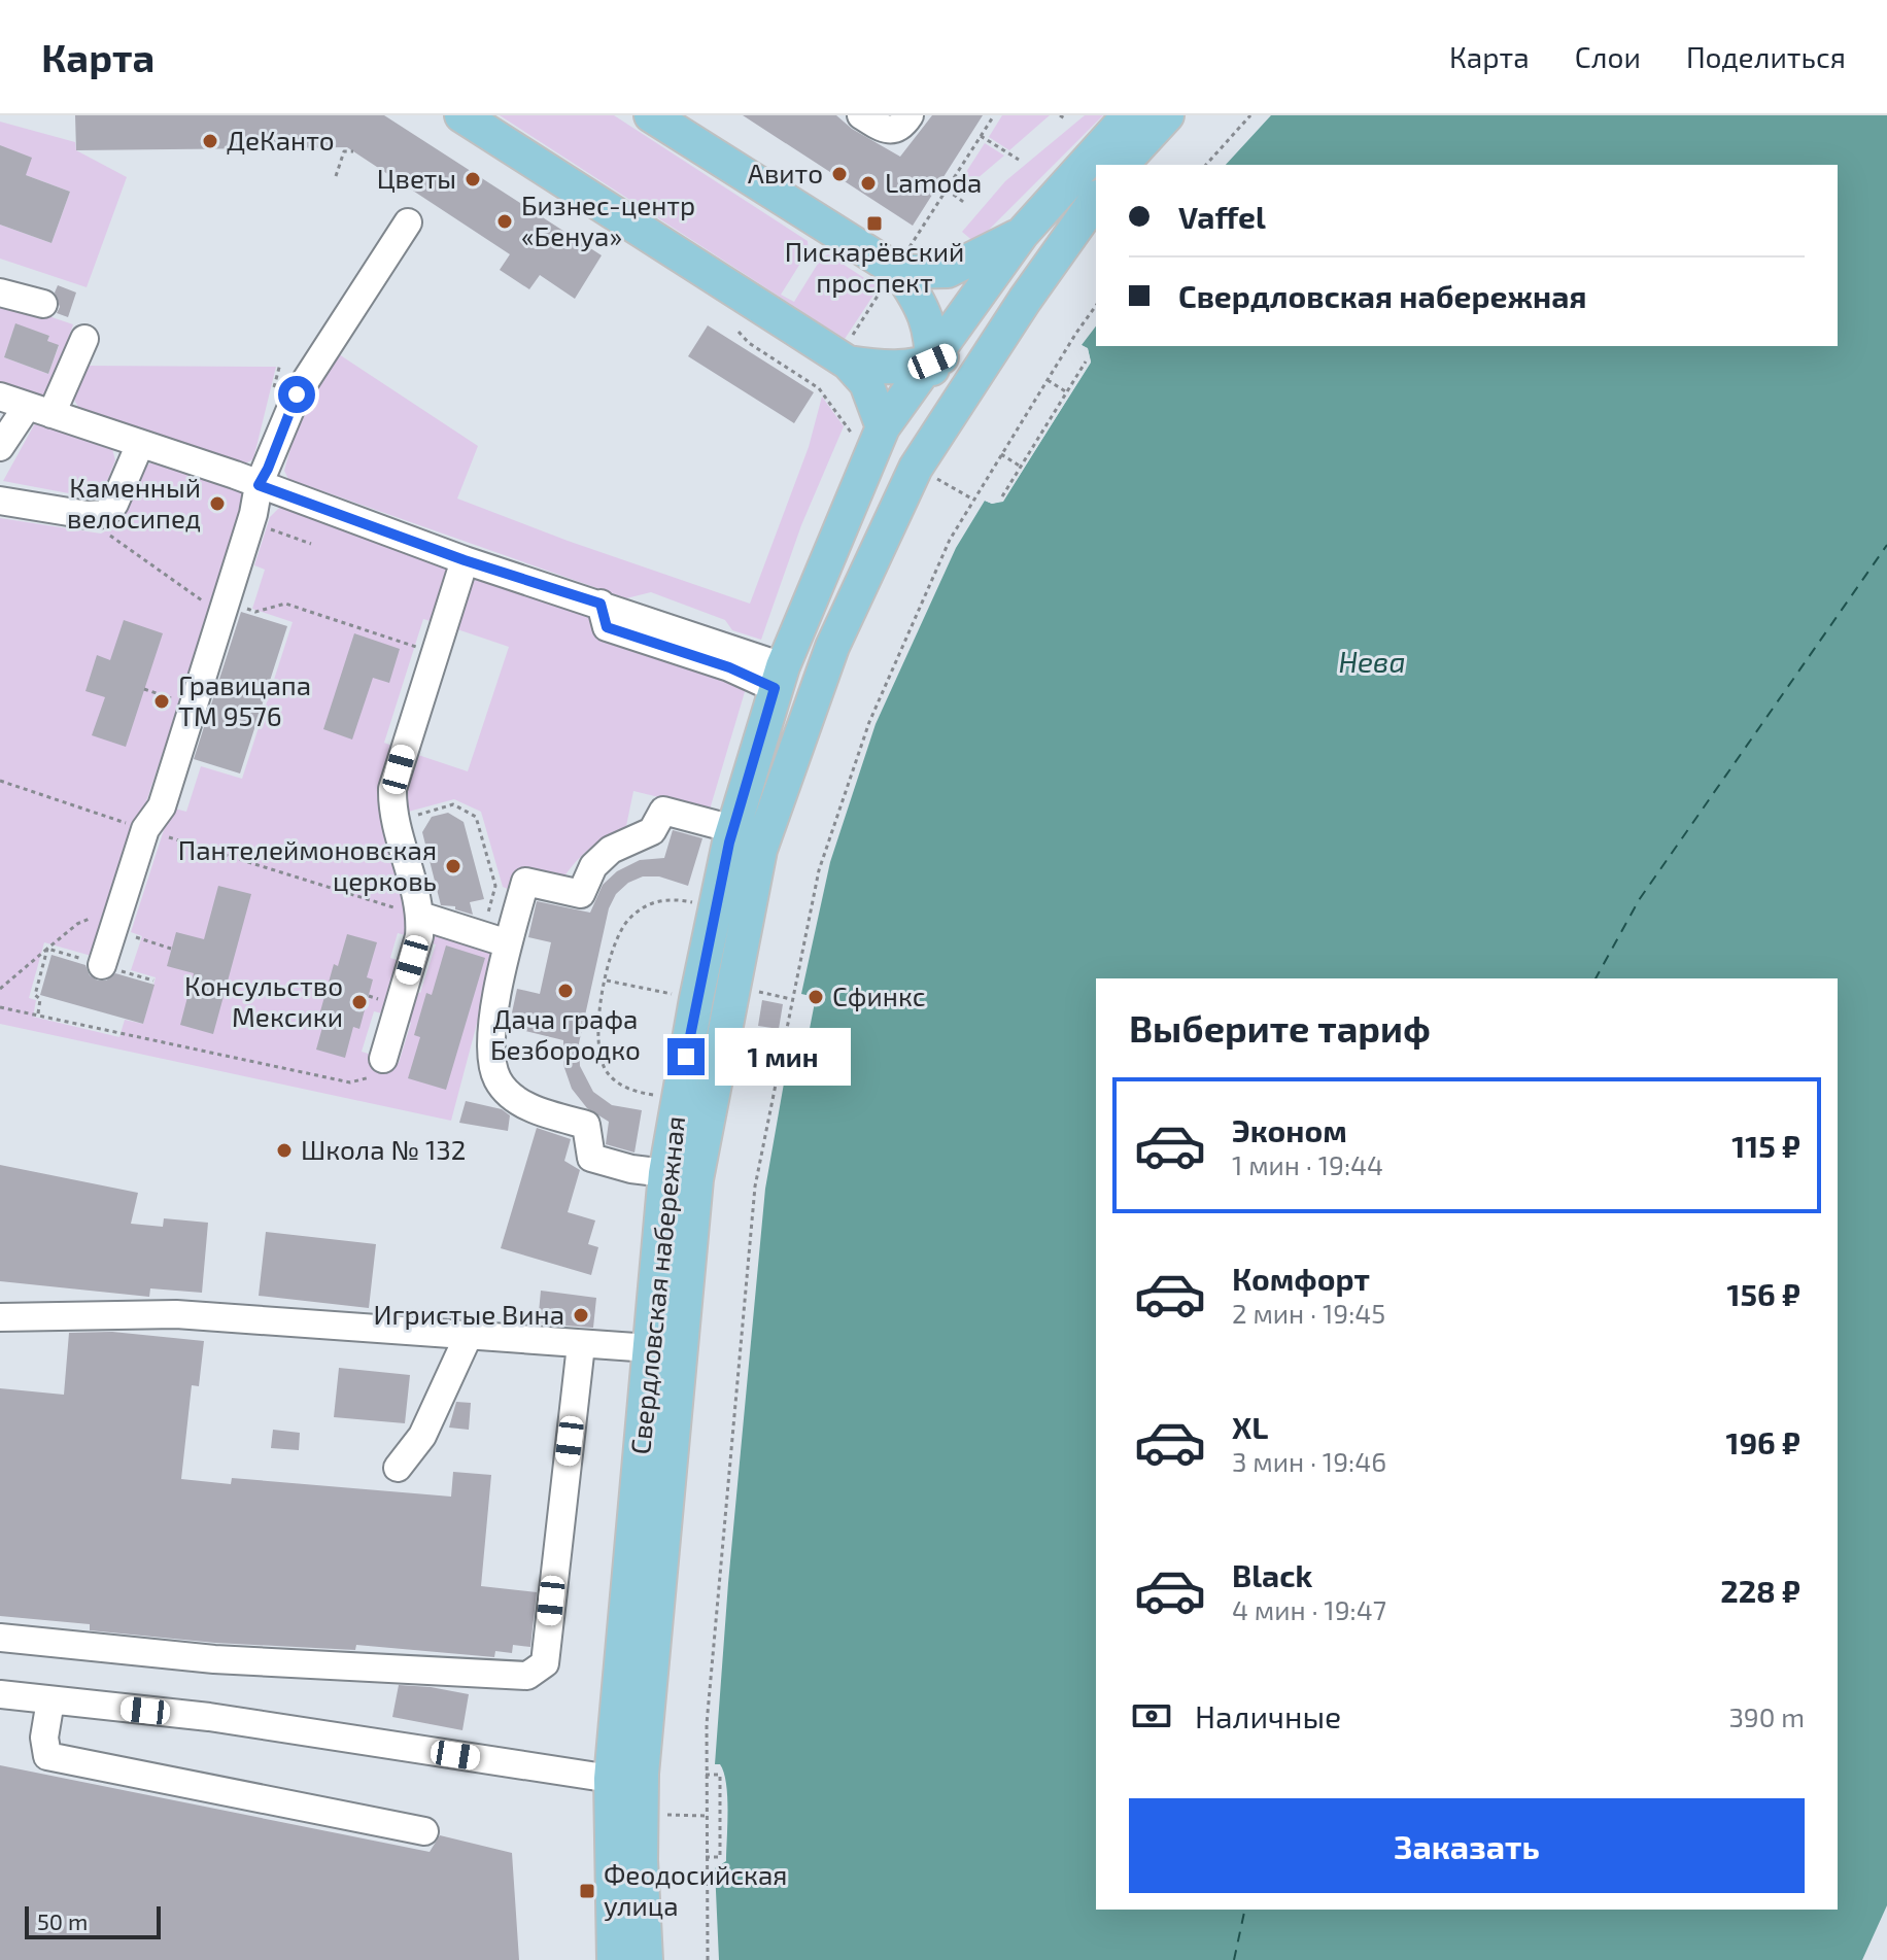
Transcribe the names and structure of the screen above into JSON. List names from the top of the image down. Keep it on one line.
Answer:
{"streets":{"main road":["Свердловская набережная"]},"water":["Нева"],"places":{"other":["ДеКанто","Авито","Цветы","Lamoda","Бизнес-центр «Бенуа»","Каменный велосипед","Гравицапа ТМ 9576","Пантелеймоновская церковь","Дача графа Безбородко","Сфинкс","Консульство Мексики","Школа № 132","Игристые Вина"],"transit":["Пискарёвский проспект","Феодосийская улица"]},"scale_bar":"50 m","page":{"header":"Карта","nav":["Карта","Слои","Поделиться"],"banner":["Vaffel","Свердловская набережная"],"heading":"Выберите тариф","bubble":"1 мин","list":[{"name":"Эконом","note":"1 мин · 19:44","value":"115 ₽"},{"name":"Комфорт","note":"2 мин · 19:45","value":"156 ₽"},{"name":"XL","note":"3 мин · 19:46","value":"196 ₽"},{"name":"Black","note":"4 мин · 19:47","value":"228 ₽"}],"pay":["Наличные","390 m"],"buttons":"Заказать","scale":"50 m"}}
